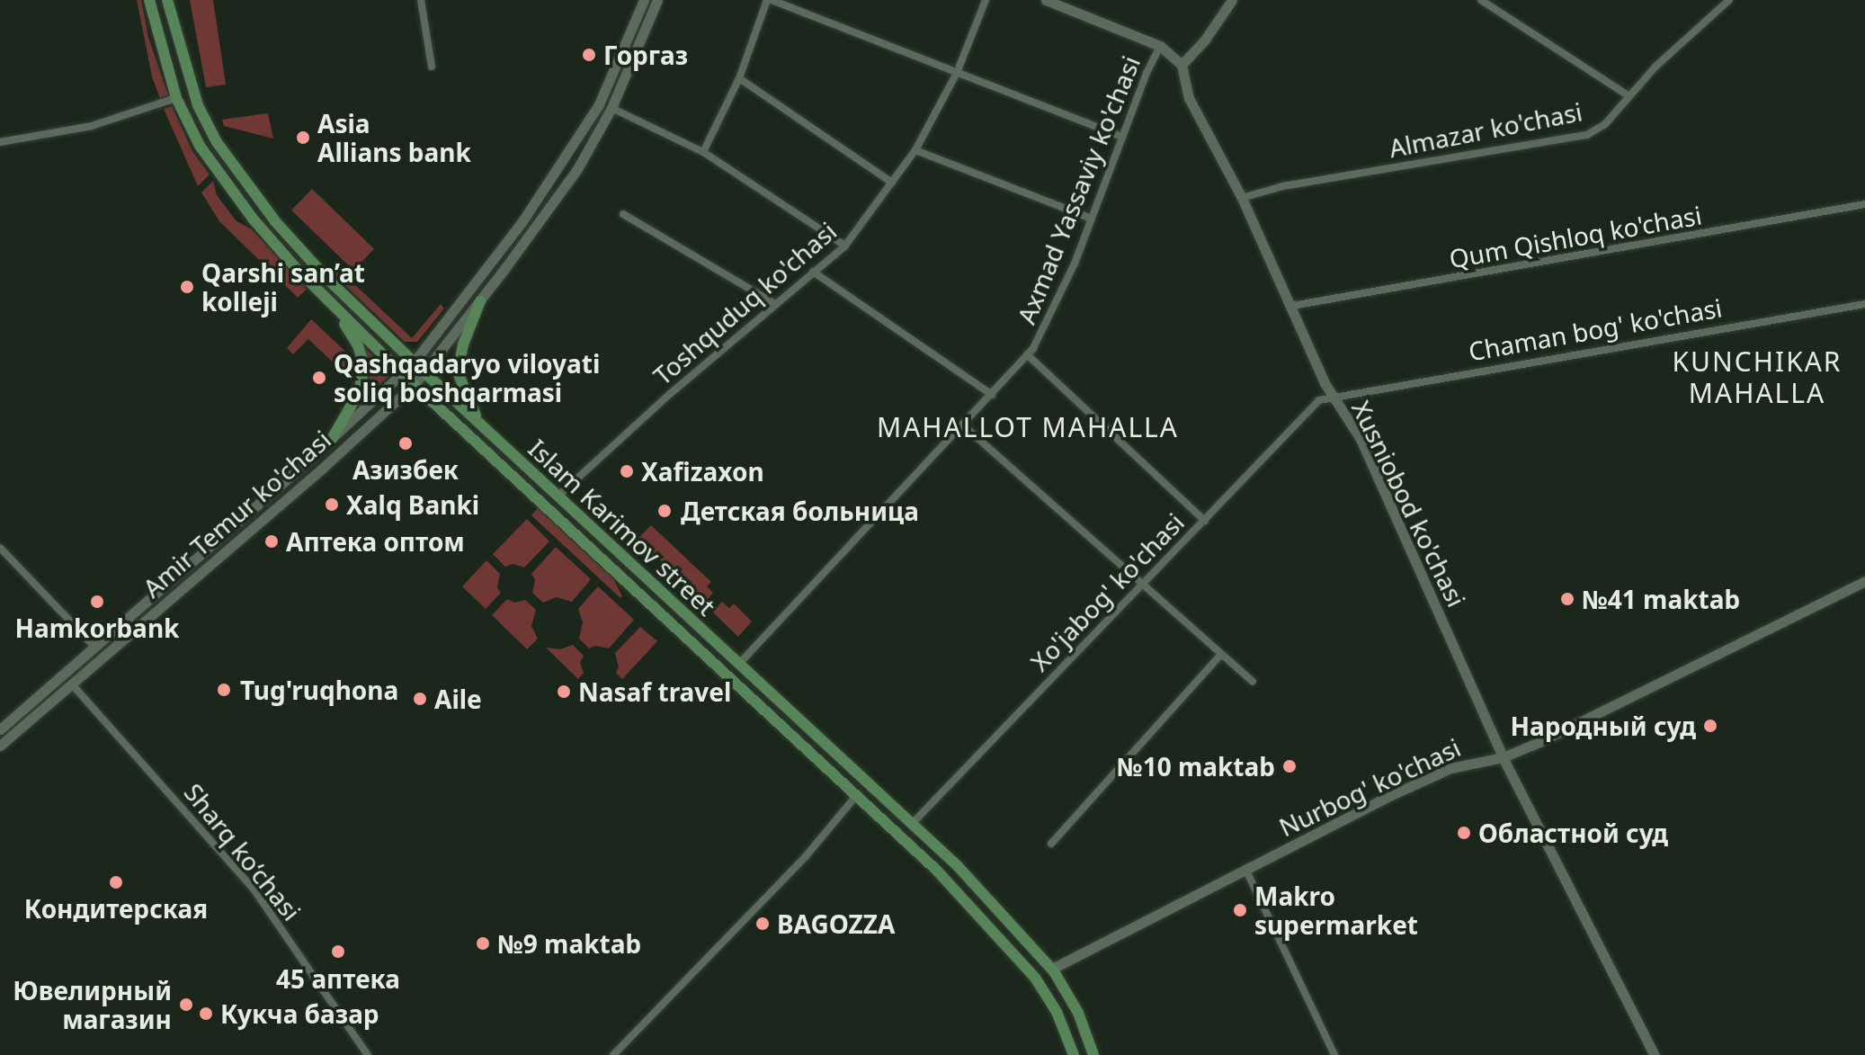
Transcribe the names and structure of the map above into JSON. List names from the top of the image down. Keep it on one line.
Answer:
{"streets":{"main road":["Islam Karimov street"],"street":["Almazar ko'chasi","Axmad Yassaviy ko'chasi","Qum Qishloq ko'chasi","Toshquduq ko'chasi","Chaman bog' ko'chasi","Xusniobod ko'chasi","Amir Temur ko'chasi","Xo'jabog' ko'chasi","Nurbog' ko'chasi","Sharq ko‘chasi"]},"crossings":[["Almazar ko'chasi","Xusniobod ko'chasi"],["Axmad Yassaviy ko'chasi","Islam Karimov street"],["Qum Qishloq ko'chasi","Xusniobod ko'chasi"],["Toshquduq ko'chasi","Islam Karimov street"],["Chaman bog' ko'chasi","Xusniobod ko'chasi"],["Chaman bog' ko'chasi","Xo'jabog' ko'chasi"],["Xusniobod ko'chasi","Xo'jabog' ko'chasi"],["Xusniobod ko'chasi","Nurbog' ko'chasi"],["Amir Temur ko'chasi","Islam Karimov street"],["Amir Temur ko'chasi","Sharq ko‘chasi"],["Islam Karimov street","Xo'jabog' ko'chasi"],["Islam Karimov street","Nurbog' ko'chasi"]],"districts":["KUNCHIKAR MAHALLA","MAHALLOT MAHALLA"],"places":["Горгаз","Asia Allians bank","Qarshi san’at kolleji","Qashqadaryo viloyati soliq boshqarmasi","Азизбек","Xafizaxon","Xalq Banki","Детская больница","Аптека оптом","№41 maktab","Hamkorbank","Tug'ruqhona","Nasaf travel","Aile","Народный суд","№10 maktab","Областной суд","Кондитерская","Makro supermarket","BAGOZZA","№9 maktab","45 аптека","Ювелирный магазин","Кукча базар"]}
